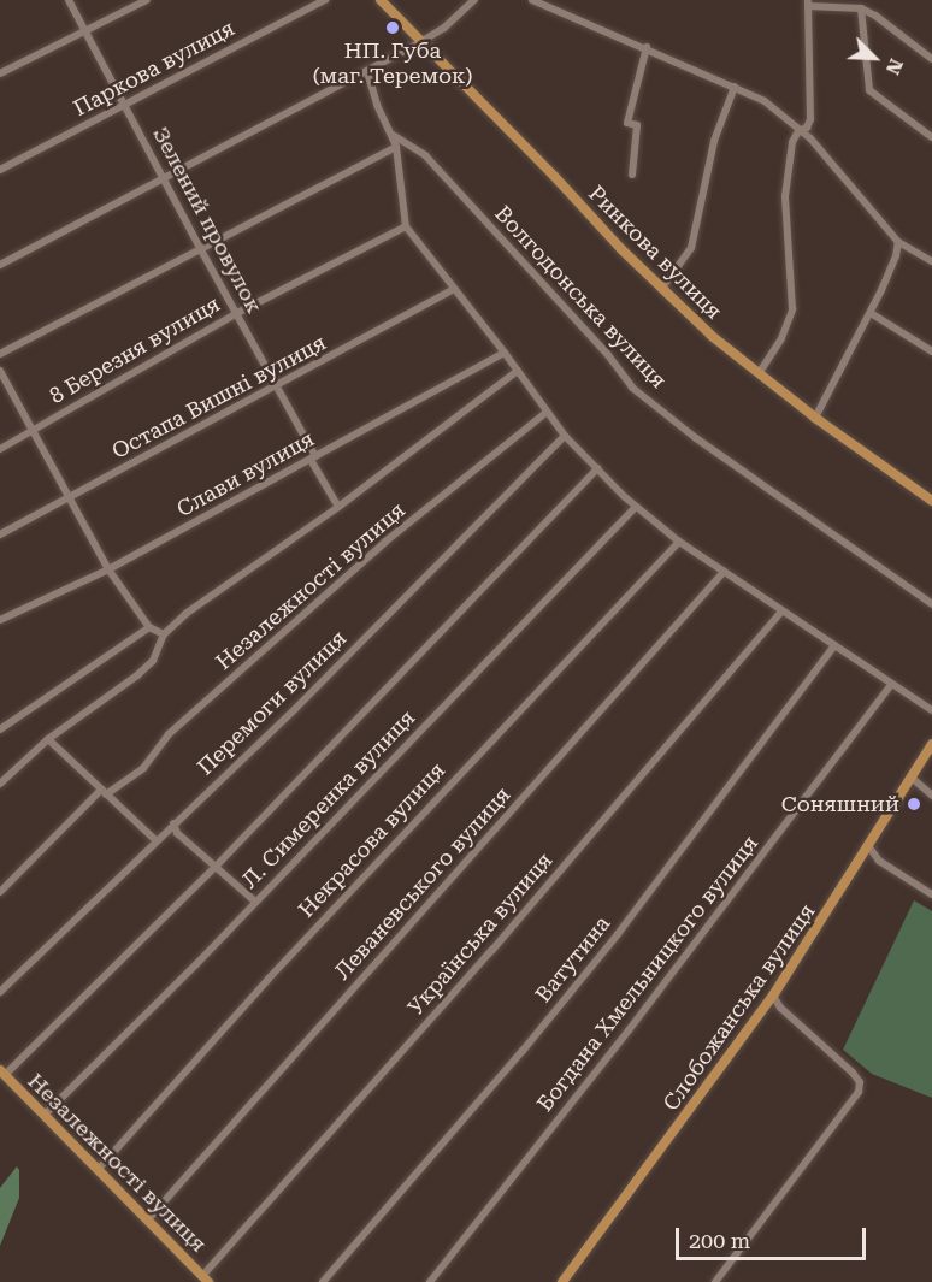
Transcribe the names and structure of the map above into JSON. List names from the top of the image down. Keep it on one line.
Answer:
{"streets":{"main road":["Ринкова вулиця","Незалежності вулиця","Слобожанська вулиця"],"street":["Паркова вулиця","Зелений провулок","Волгодонська вулиця","8 Березня вулиця","Остапа Вишні вулиця","Слави вулиця","Перемоги вулиця","Л. Симеренка вулиця","Некрасова вулиця","Леваневського вулиця","Українська вулиця","Ватутина","Богдана Хмельницкого вулиця"]},"crossings":[["Паркова вулиця","Зелений провулок"],["Зелений провулок","8 Березня вулиця"],["Зелений провулок","Остапа Вишні вулиця"],["Зелений провулок","Слави вулиця"],["Незалежності вулиця","Л. Симеренка вулиця"],["Незалежності вулиця","Некрасова вулиця"],["Незалежності вулиця","Леваневського вулиця"],["Незалежності вулиця","Українська вулиця"]],"places":["НП. Губа (маг. Теремок)","Соняшний"],"scale_bar":"200 m","north":"bottom right"}
